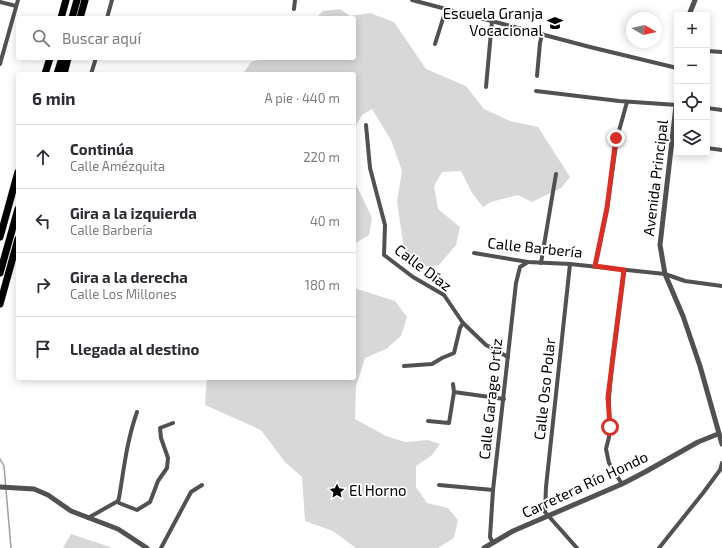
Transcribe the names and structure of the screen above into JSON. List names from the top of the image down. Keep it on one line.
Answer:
{"streets":{"street":["Avenida Principal","Calle Barbería","Calle Díaz","Calle Oso Polar","Calle Garage Ortiz","Carretera Río Hondo"]},"crossings":[["Avenida Principal","Calle Barbería"],["Avenida Principal","Carretera Río Hondo"],["Calle Barbería","Calle Oso Polar"],["Calle Barbería","Calle Garage Ortiz"],["Calle Díaz","Calle Garage Ortiz"],["Calle Oso Polar","Carretera Río Hondo"],["Calle Garage Ortiz","Carretera Río Hondo"]],"places":{"school or university":["Escuela Granja Vocacional"],"place":["El Horno"]},"north":"right","page":{"map_buttons":["+","−"],"search":"Buscar aquí","heading":["6 min","A pie · 440 m"],"list":[["Continúa","Calle Amézquita","220 m"],["Gira a la izquierda","Calle Barbería","40 m"],["Gira a la derecha","Calle Los Millones","180 m"],"Llegada al destino"]}}
